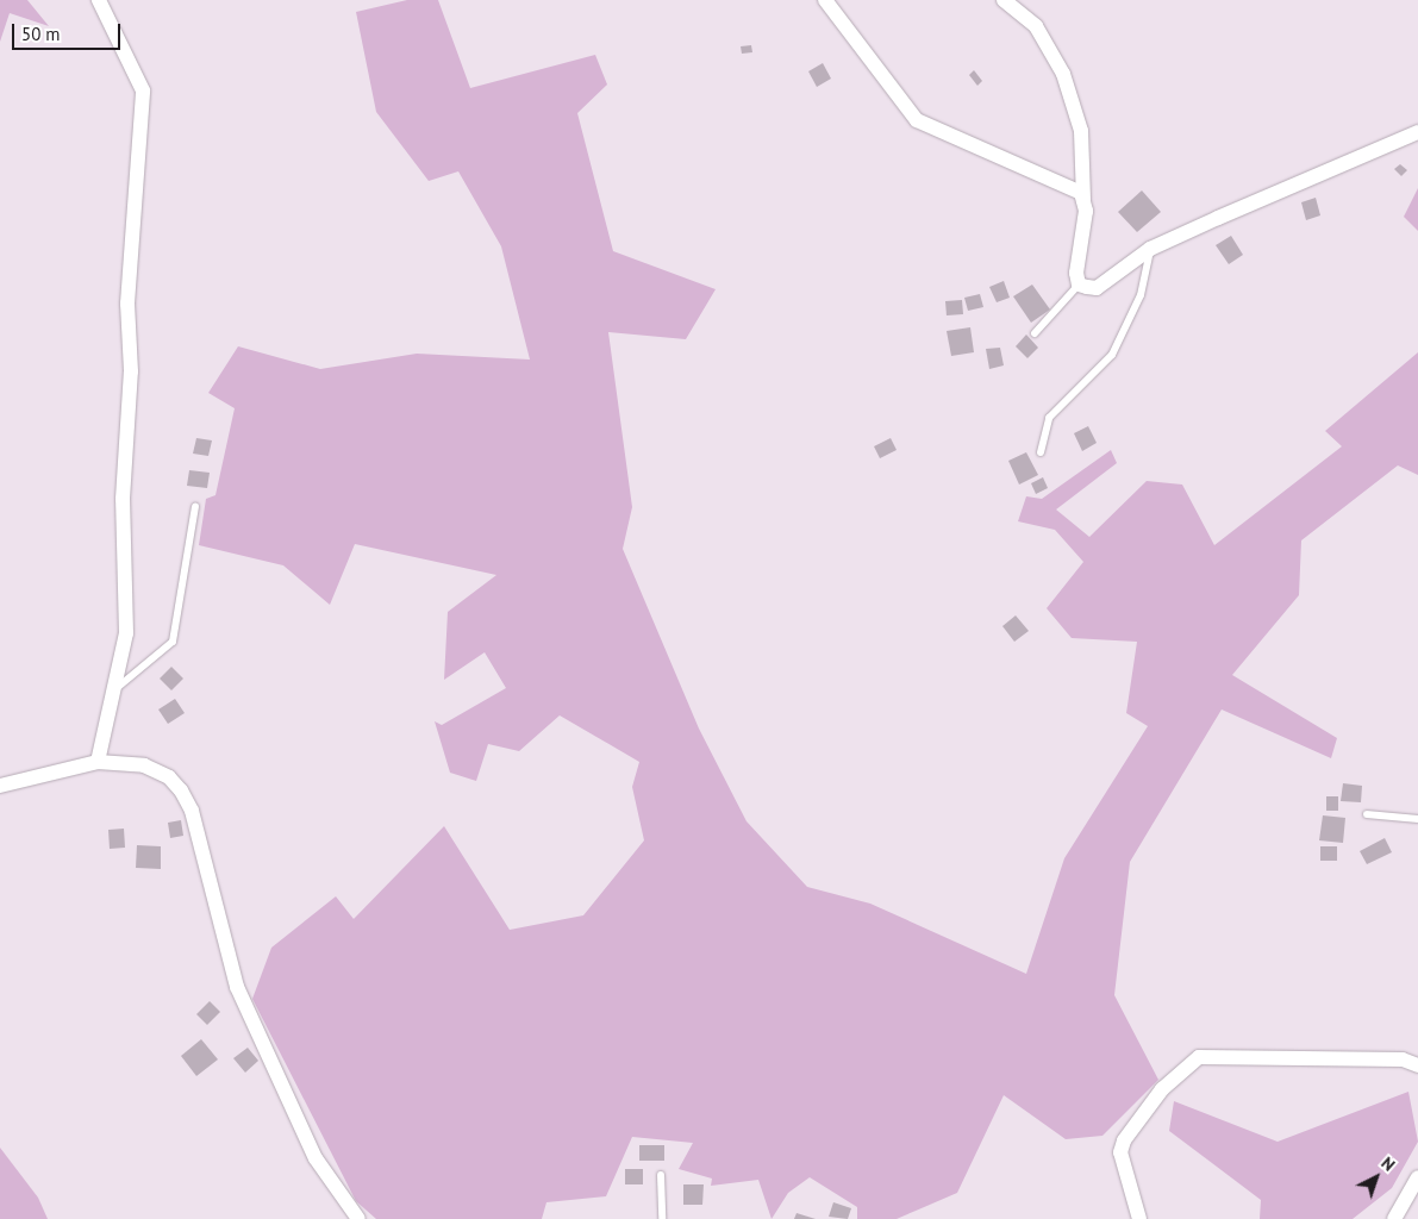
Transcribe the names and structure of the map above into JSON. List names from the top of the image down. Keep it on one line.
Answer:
{"scale_bar":"50 m","north":"top right"}
